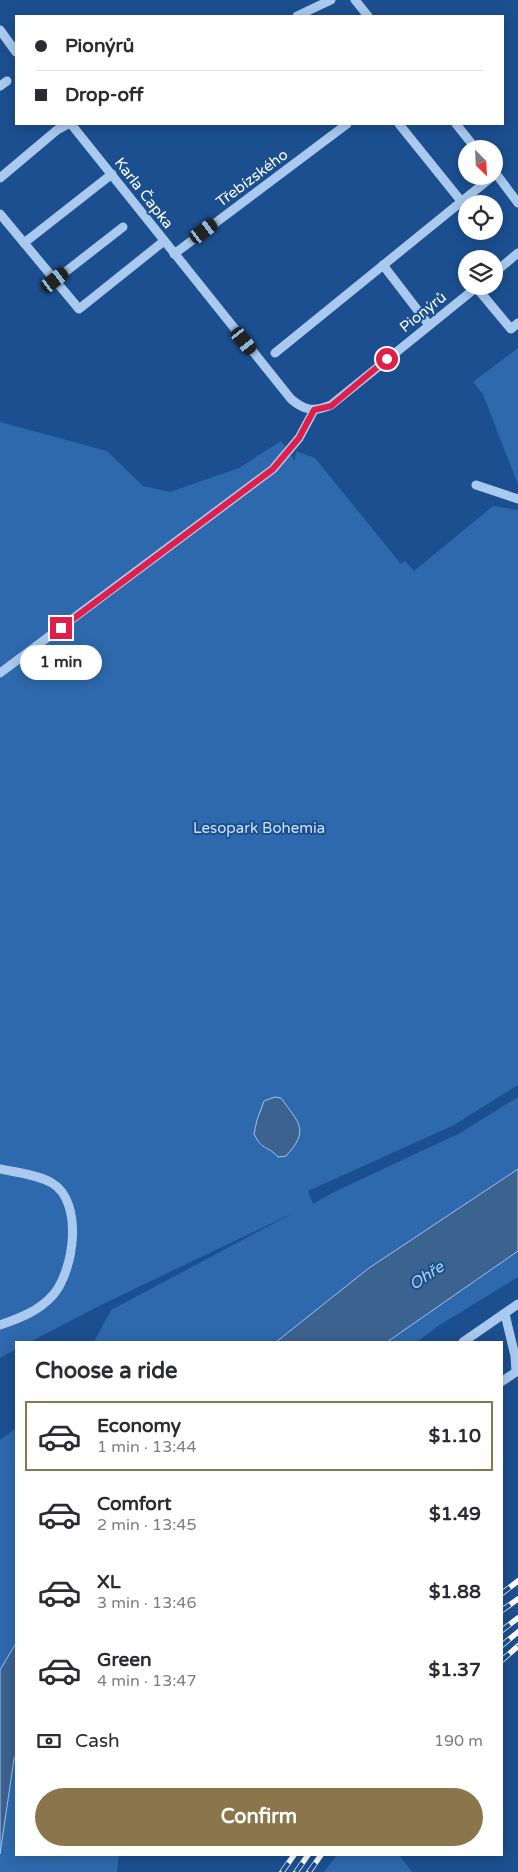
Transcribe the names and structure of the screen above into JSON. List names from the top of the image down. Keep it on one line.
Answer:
{"streets":{"street":["Třebízského","Karla Čapka","Pionýrů"]},"crossings":[["Třebízského","Karla Čapka"],["Karla Čapka","Pionýrů"]],"water":["Ohře"],"parks":["Lesopark Bohemia"],"north":"bottom right","page":{"banner":["Pionýrů","Drop-off"],"bubble":"1 min","heading":"Choose a ride","list":[{"name":"Economy","note":"1 min · 13:44","value":"$1.10"},{"name":"Comfort","note":"2 min · 13:45","value":"$1.49"},{"name":"XL","note":"3 min · 13:46","value":"$1.88"},{"name":"Green","note":"4 min · 13:47","value":"$1.37"}],"pay":["Cash","190 m"],"buttons":"Confirm"}}
